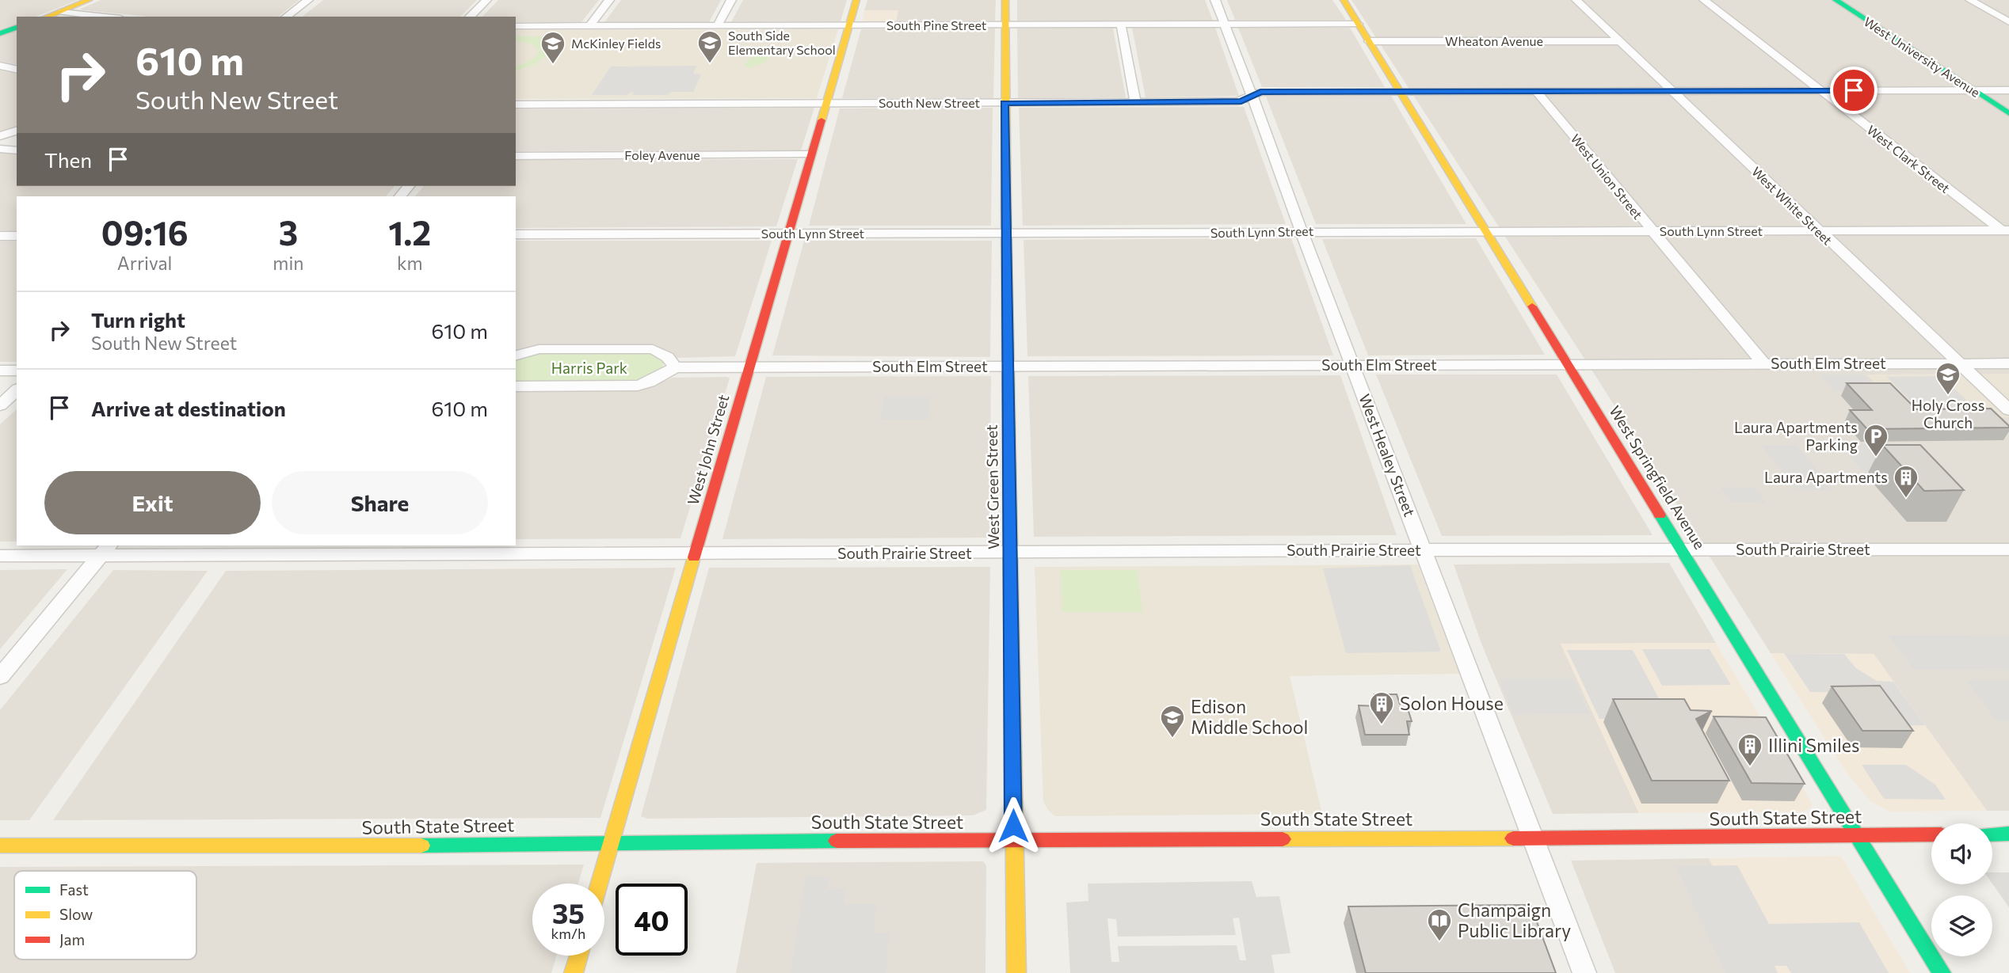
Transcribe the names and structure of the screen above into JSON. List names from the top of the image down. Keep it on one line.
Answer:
{"streets":{"street":["South Pine Street","Wheaton Avenue","West University Avenue","South New Street","Foley Avenue","West Clark Street","West Union Street","West White Street","South Lynn Street","South Elm Street","West John Street","West Healey Street","West Springfield Avenue","West Green Street","South Prairie Street","South State Street"]},"crossings":[["South Pine Street","West John Street"],["South Pine Street","West Healey Street"],["South Pine Street","West Springfield Avenue"],["South Pine Street","West Green Street"],["Wheaton Avenue","West White Street"],["Wheaton Avenue","West Springfield Avenue"],["West University Avenue","South New Street"],["South New Street","West Clark Street"],["South New Street","West Union Street"],["South New Street","West White Street"],["South New Street","West John Street"],["South New Street","West Healey Street"],["South New Street","West Springfield Avenue"],["South New Street","West Green Street"],["Foley Avenue","West John Street"],["West Clark Street","South Lynn Street"],["West Union Street","South Lynn Street"],["West Union Street","South Elm Street"],["West White Street","South Lynn Street"],["West White Street","South Elm Street"],["South Lynn Street","West John Street"],["South Lynn Street","West Healey Street"],["South Lynn Street","West Springfield Avenue"],["South Lynn Street","West Green Street"],["South Elm Street","West John Street"],["South Elm Street","West Healey Street"],["South Elm Street","West Springfield Avenue"],["South Elm Street","West Green Street"],["West John Street","South Prairie Street"],["West John Street","South State Street"],["West Healey Street","South Prairie Street"],["West Healey Street","South State Street"],["West Springfield Avenue","South Prairie Street"],["West Springfield Avenue","South State Street"],["West Green Street","South Prairie Street"],["West Green Street","South State Street"]],"parks":["Harris Park"],"places":{"school or university":["South Side Elementary School","McKinley Fields","Holy Cross Church","Edison Middle School"],"parking":["Laura Apartments Parking"],"building":["Laura Apartments","Solon House","Illini Smiles"],"library":["Champaign Public Library"]},"legend":["Fast","Slow","Jam"],"page":{"turn":["610 m","South New Street"],"then":"Then","eta":["09:16","Arrival","3","min","1.2","km"],"list":[{"name":"Turn right","note":"South New Street","value":"610 m"},{"name":"Arrive at destination","value":"610 m"}],"buttons":["Exit","Share"],"speed":"35 km/h","limit":"40"}}
